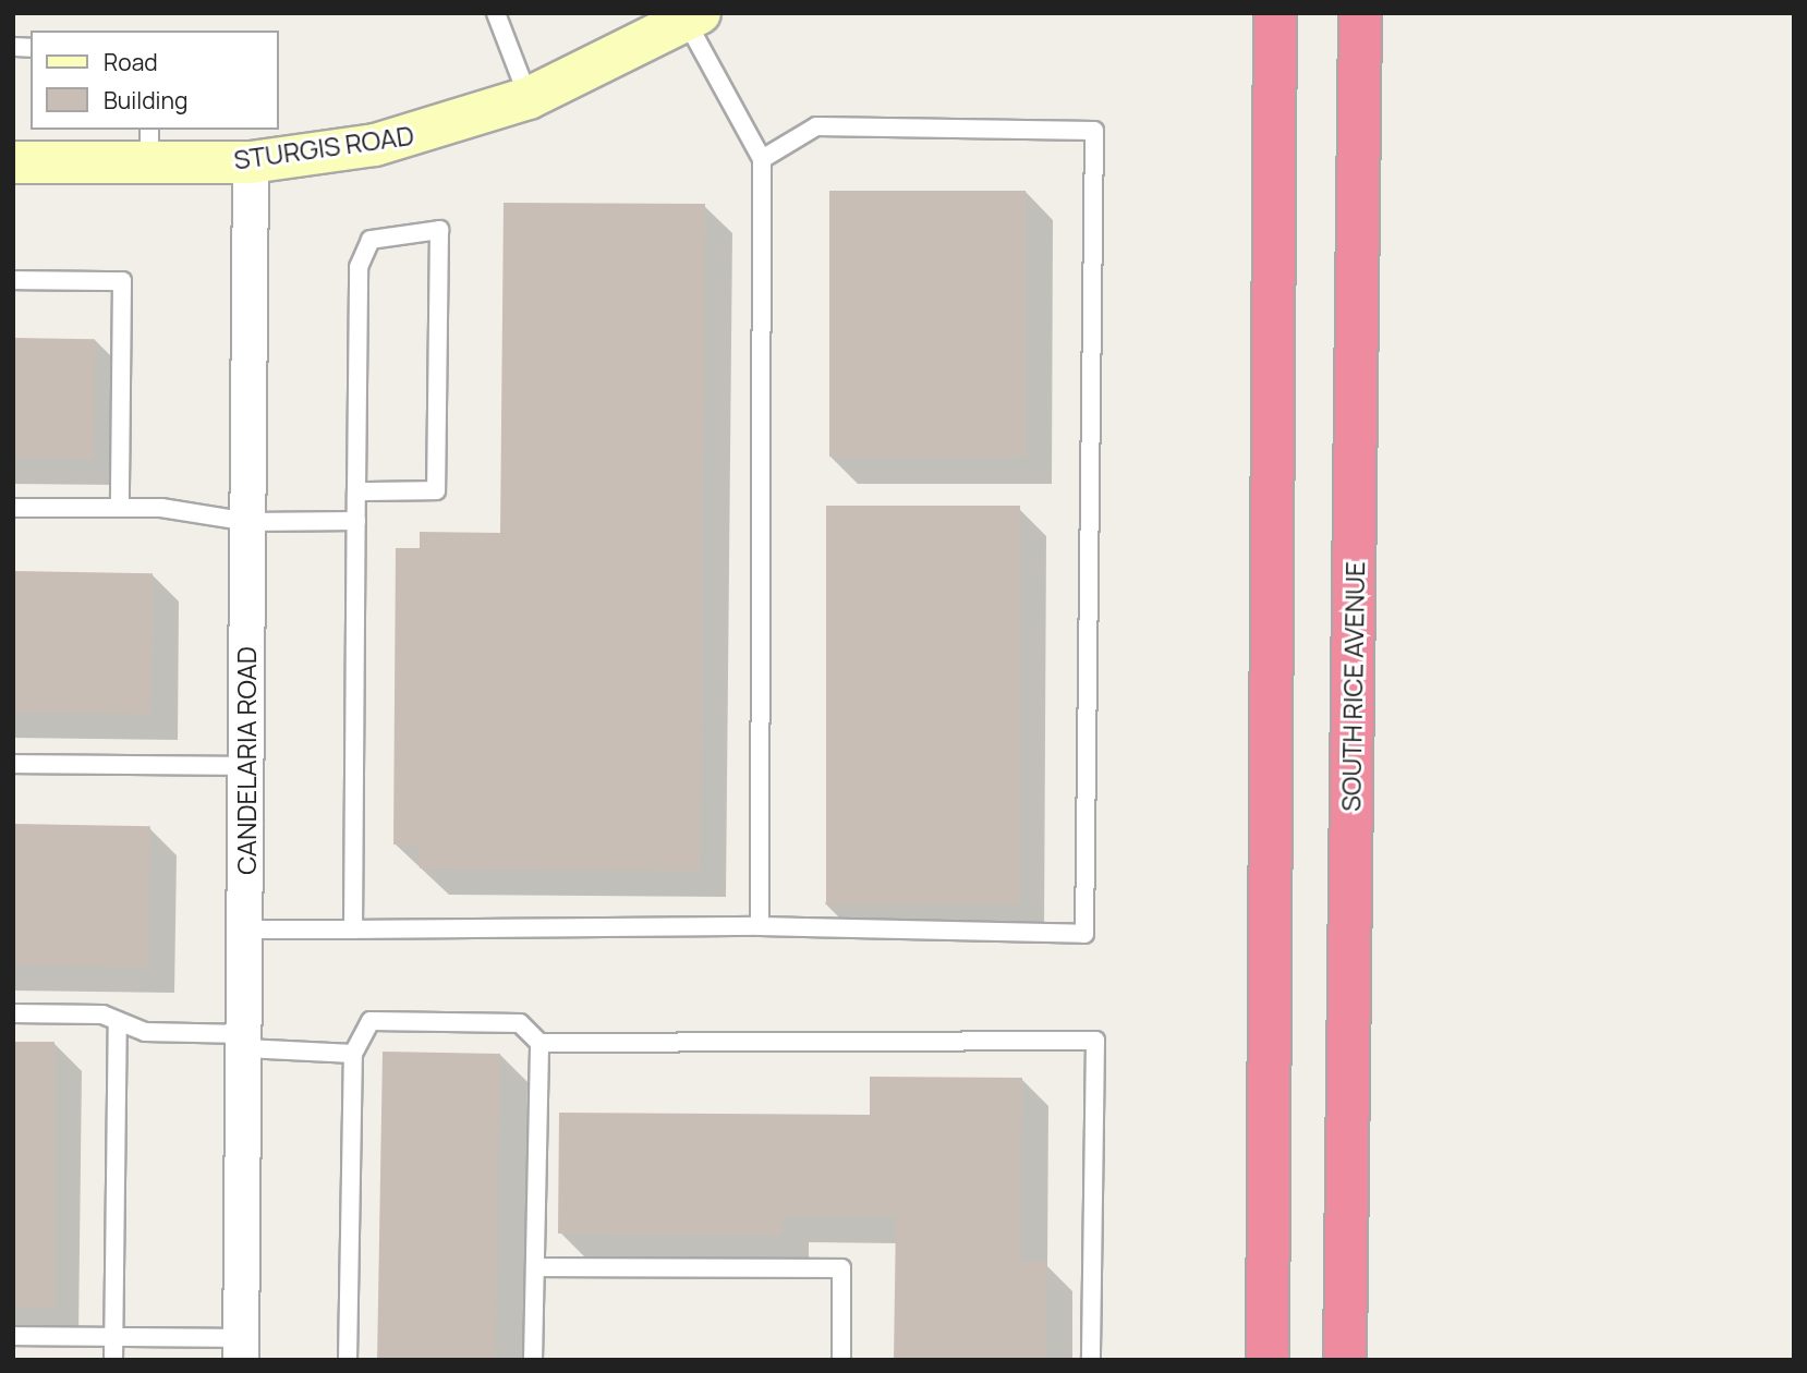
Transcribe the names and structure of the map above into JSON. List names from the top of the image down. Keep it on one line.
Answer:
{"streets":{"highway":["SOUTH RICE AVENUE"],"street":["STURGIS ROAD","CANDELARIA ROAD"]},"crossings":[["STURGIS ROAD","CANDELARIA ROAD"]],"legend":["Road","Building"]}
